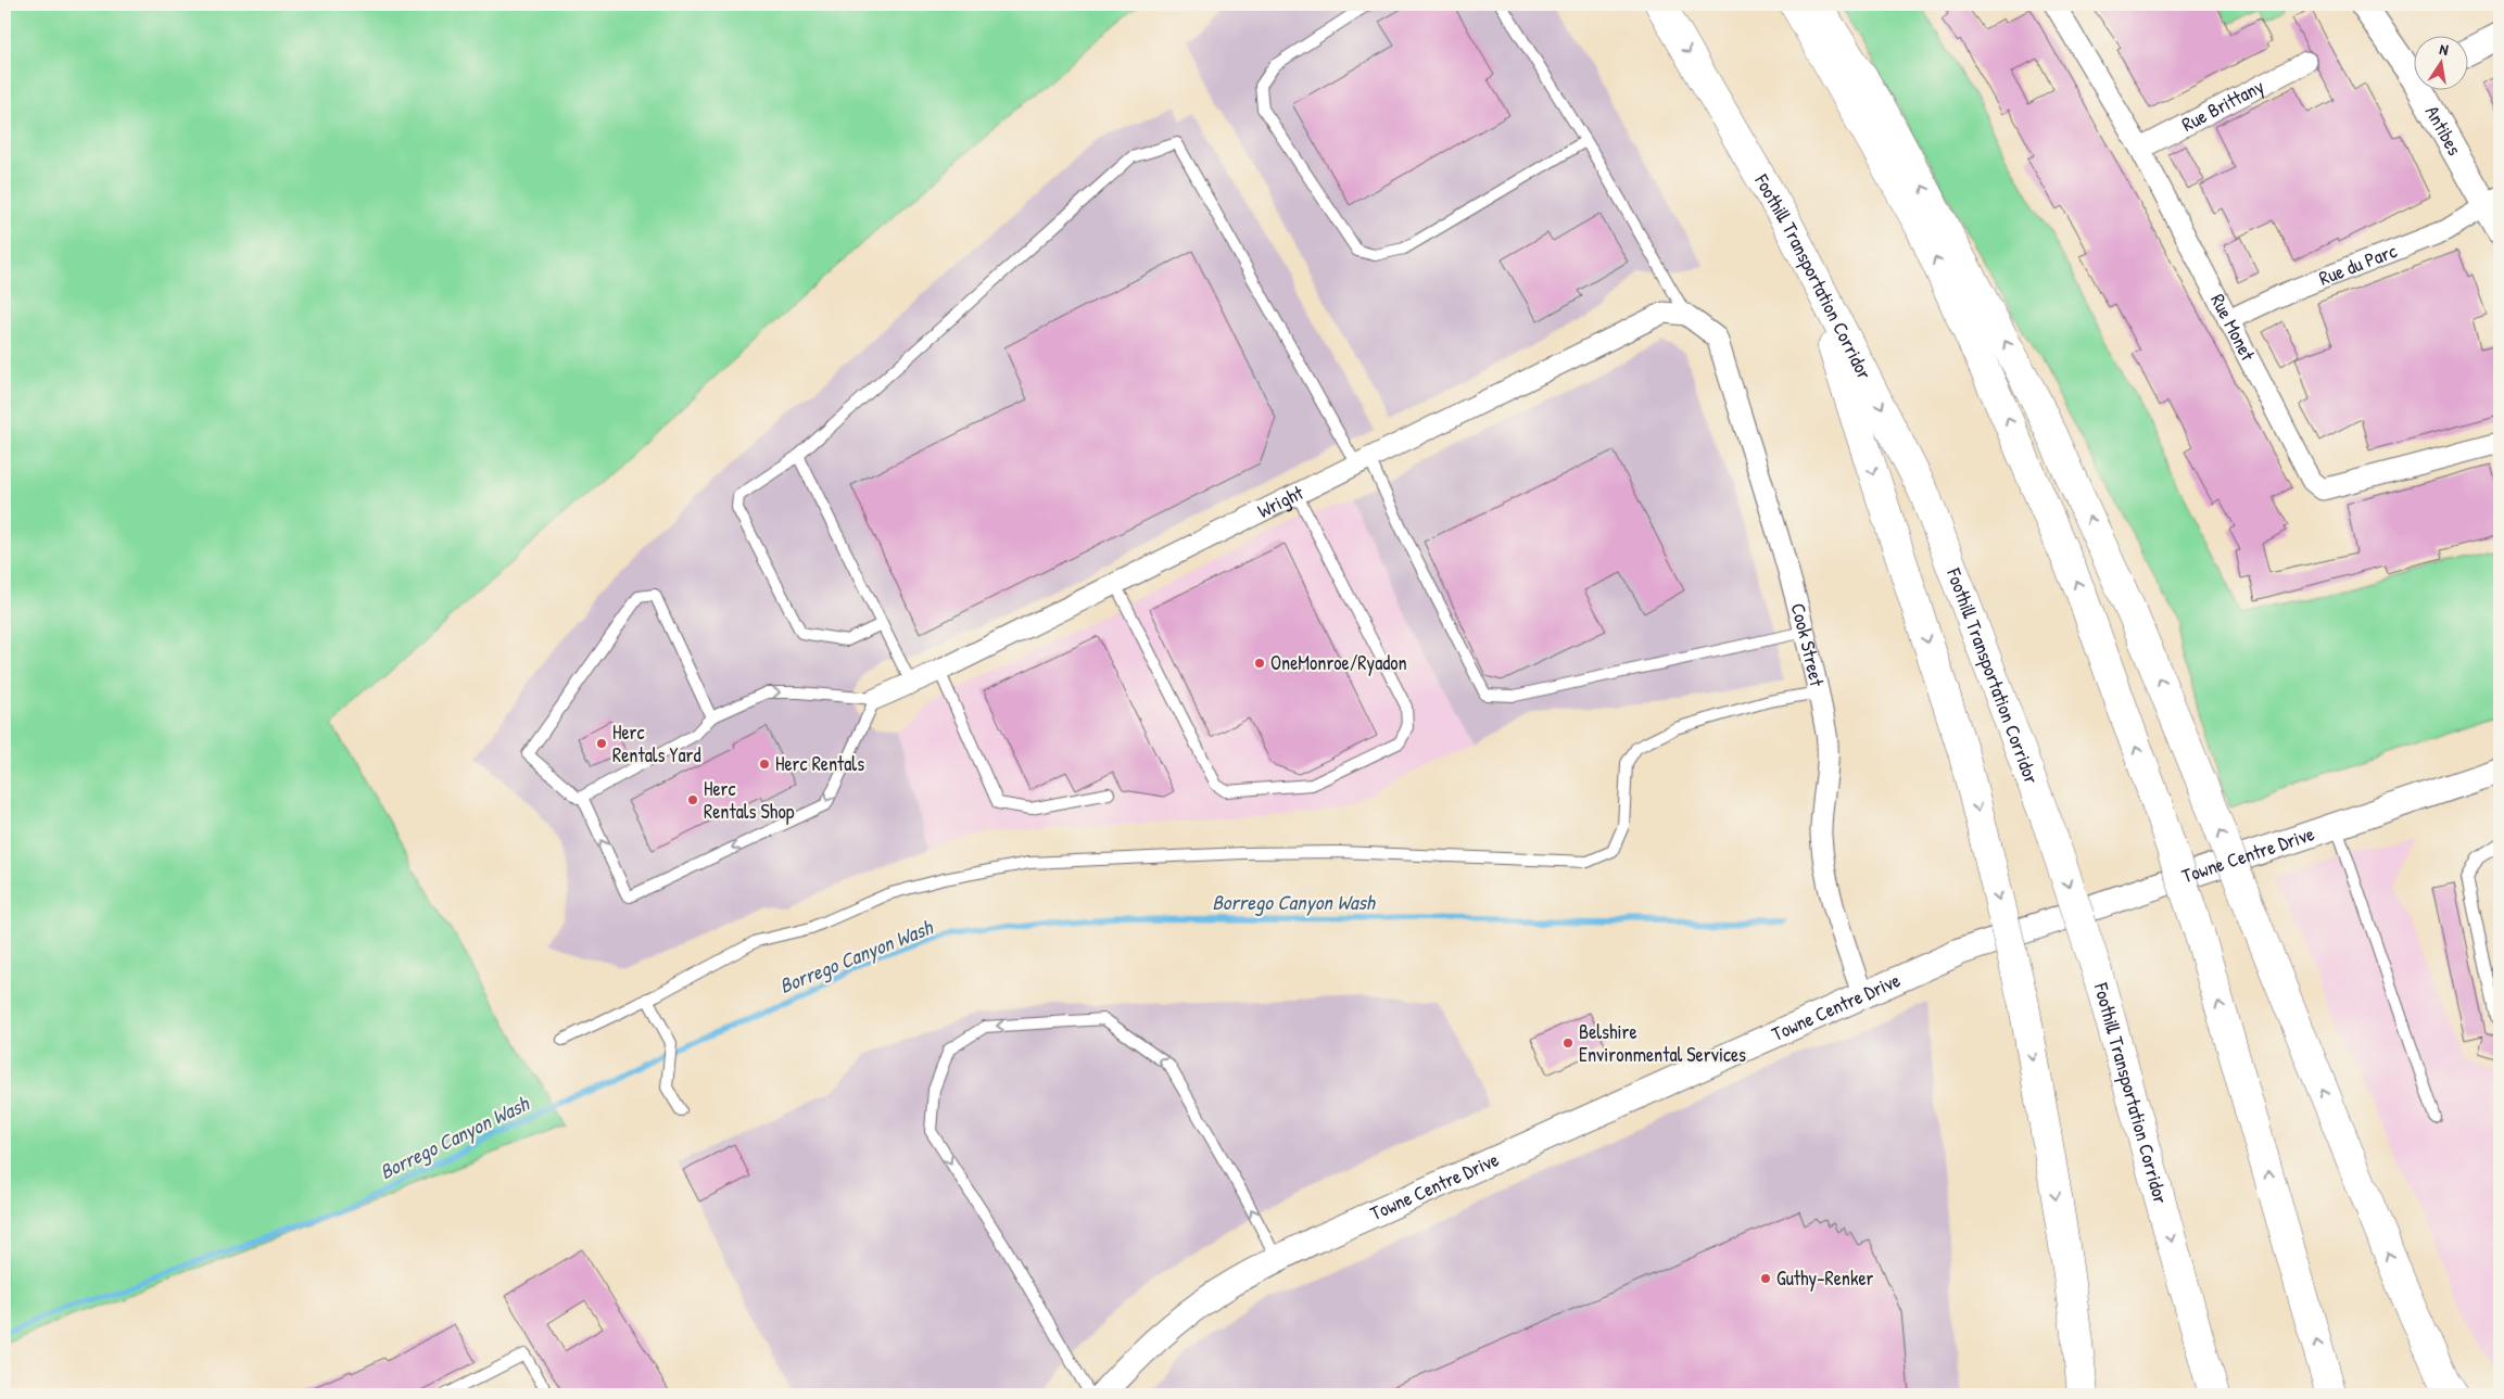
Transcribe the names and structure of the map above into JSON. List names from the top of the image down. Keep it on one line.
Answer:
{"streets":{"highway":["Foothill Transportation Corridor"],"street":["Rue Brittany","Antibes","Rue du Parc","Rue Monet","Wright","Cook Street","Towne Centre Drive"]},"crossings":[["Rue Brittany","Rue Monet"],["Antibes","Rue du Parc"],["Rue du Parc","Rue Monet"],["Wright","Cook Street"],["Cook Street","Towne Centre Drive"]],"water":["Borrego Canyon Wash"],"places":["OneMonroe/Ryadon","Herc Rentals Yard","Herc Rentals","Herc Rentals Shop","Belshire Environmental Services","Guthy-Renker"],"north":"top"}
